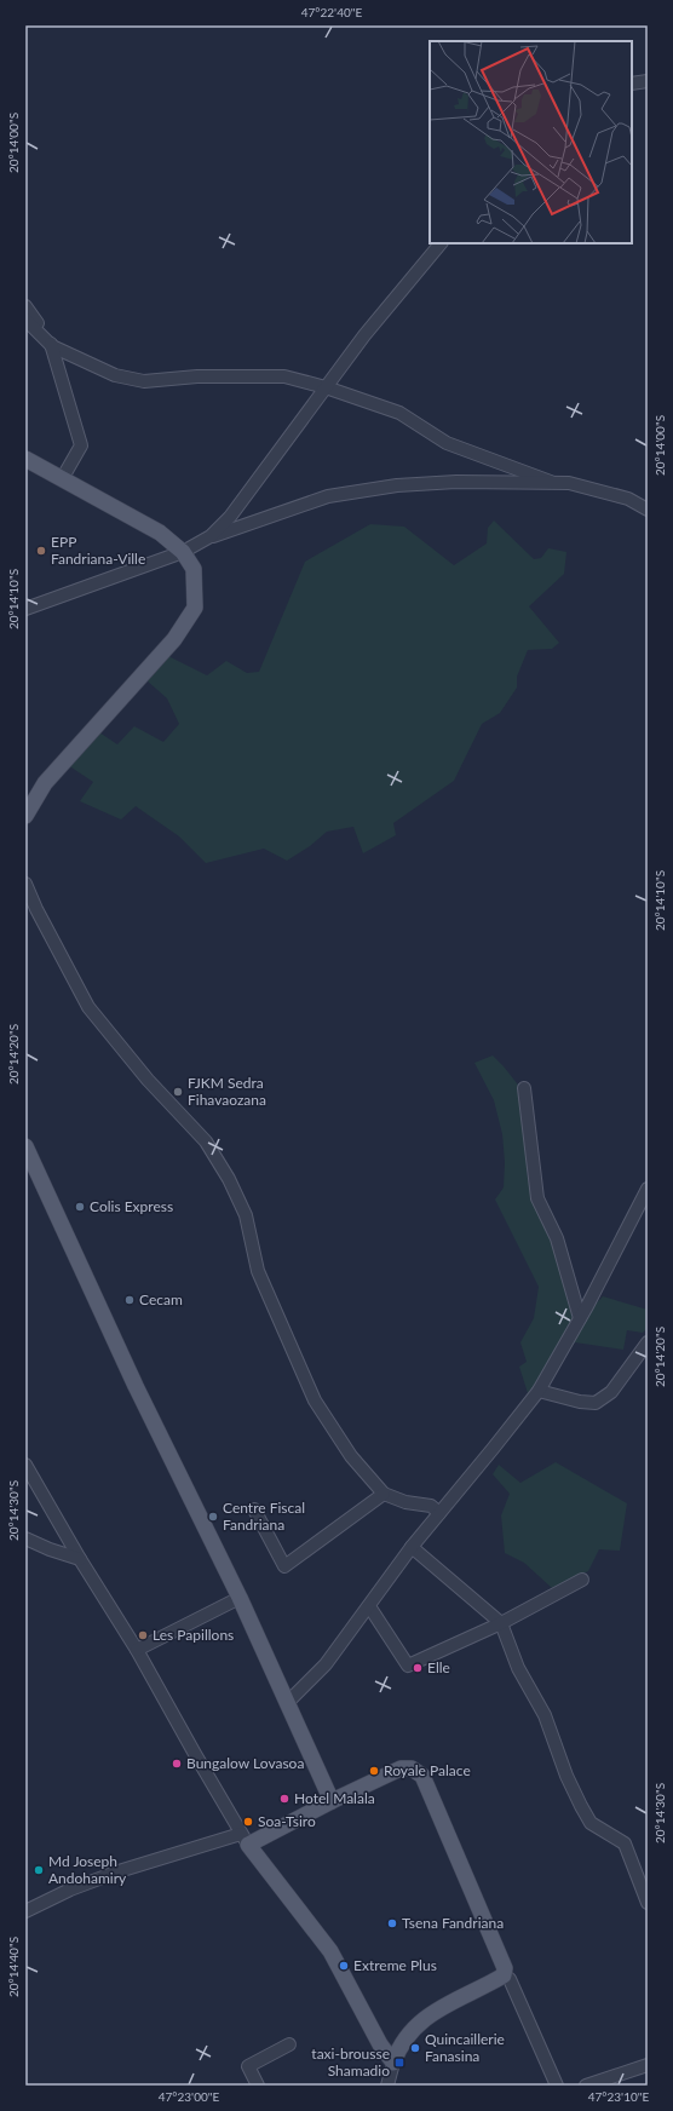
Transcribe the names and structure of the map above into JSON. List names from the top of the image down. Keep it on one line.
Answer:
{"places":{"other":["EPP Fandriana-Ville","FJKM Sedra Fihavaozana","Colis Express","Cecam","Centre Fiscal Fandriana","Les Papillons","Elle","Bungalow Lovasoa","Royale Palace","Hotel Malala","Soa-Tsiro","Md Joseph Andohamiry","Tsena Fandriana","Extreme Plus","Quincaillerie Fanasina"],"transit":["taxi-brousse Shamadio"]},"coordinates":["47°22'40\"E","20°14'00\"S","20°14'10\"S","20°14'20\"S","20°14'30\"S","20°14'40\"S","47°23'00\"E","47°23'10\"E"]}
